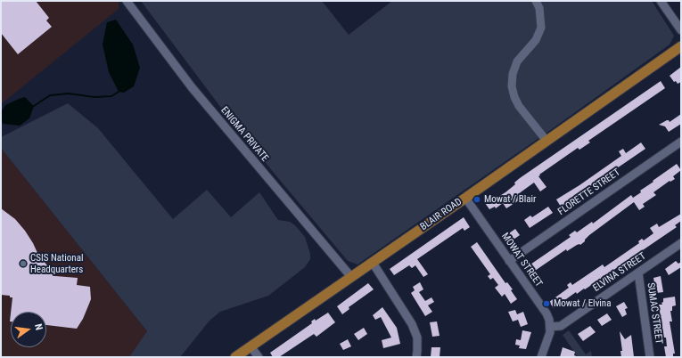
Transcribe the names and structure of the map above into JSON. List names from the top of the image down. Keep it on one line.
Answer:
{"streets":{"main road":["BLAIR ROAD"],"street":["ENIGMA PRIVATE","FLORETTE STREET","MOWAT STREET","ELVINA STREET","SUMAC STREET"]},"crossings":[["ENIGMA PRIVATE","BLAIR ROAD"],["FLORETTE STREET","MOWAT STREET"],["BLAIR ROAD","MOWAT STREET"],["MOWAT STREET","ELVINA STREET"],["ELVINA STREET","SUMAC STREET"]],"places":["Mowat / Blair","CSIS National Headquarters","Mowat / Elvina"],"north":"right"}
